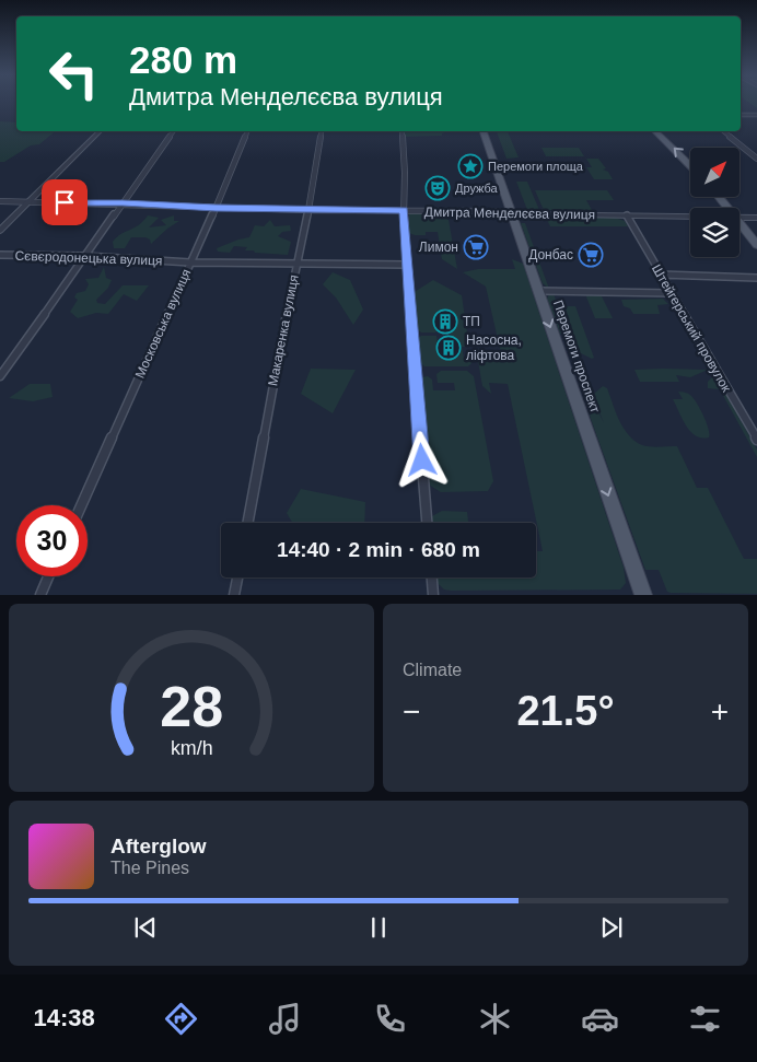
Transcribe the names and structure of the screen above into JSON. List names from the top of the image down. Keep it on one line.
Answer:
{"streets":{"main road":["Перемоги проспект"],"street":["Дмитра Менделєєва вулиця","Сєвєродонецька вулиця","Московська вулиця","Штейгерський провулок","Макаренка вулиця"]},"crossings":[["Дмитра Менделєєва вулиця","Московська вулиця"],["Дмитра Менделєєва вулиця","Штейгерський провулок"],["Дмитра Менделєєва вулиця","Макаренка вулиця"],["Дмитра Менделєєва вулиця","Перемоги проспект"],["Сєвєродонецька вулиця","Московська вулиця"],["Сєвєродонецька вулиця","Макаренка вулиця"]],"one_way":["Перемоги проспект"],"places":{"place":["Перемоги площа"],"theatre":["Дружба"],"supermarket":["Лимон","Донбас"],"building":["ТП","Насосна, ліфтова"]},"north":"top right","page":{"turn":["280 m","Дмитра Менделєєва вулиця"],"limit":"30","trip":"14:40 · 2 min · 680 m","tile":"Climate","heat":["−","21.5°","+"],"song":["Afterglow","The Pines"],"tabs":"14:38","gauge":["28","km/h"]}}
